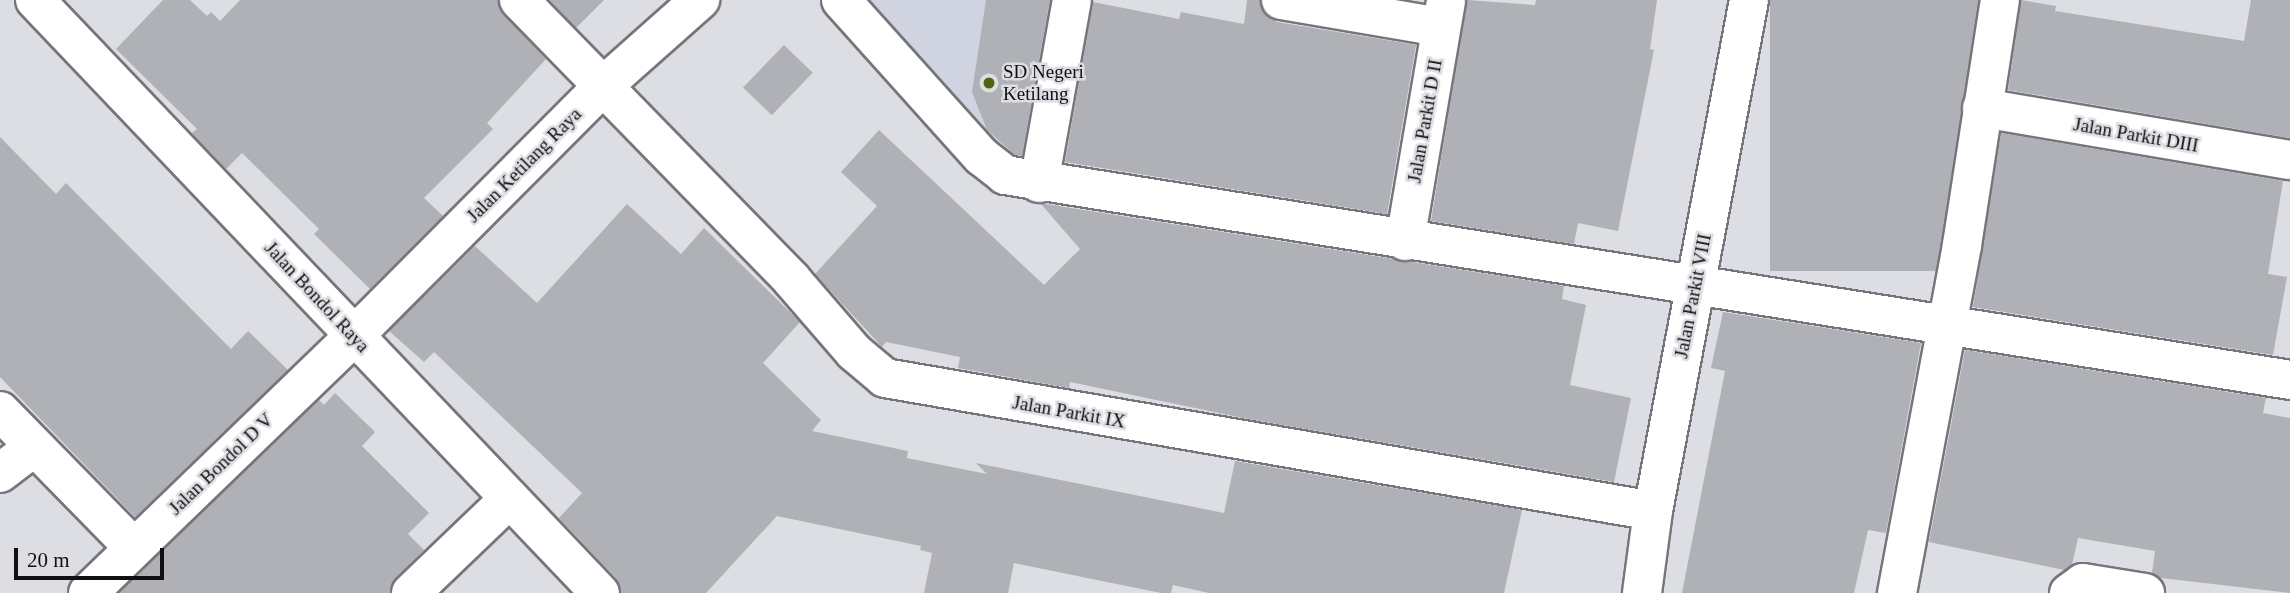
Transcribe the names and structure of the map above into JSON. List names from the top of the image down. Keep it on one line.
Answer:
{"streets":{"street":["Jalan Parkit D II","Jalan Parkit DIII","Jalan Ketilang Raya","Jalan Parkit VIII","Jalan Bondol Raya","Jalan Parkit IX","Jalan Bondol D V"]},"crossings":[["Jalan Ketilang Raya","Jalan Bondol Raya"],["Jalan Ketilang Raya","Jalan Parkit IX"],["Jalan Ketilang Raya","Jalan Bondol D V"],["Jalan Parkit VIII","Jalan Parkit IX"],["Jalan Bondol Raya","Jalan Bondol D V"]],"places":["SD Negeri Ketilang"],"scale_bar":"20 m"}
